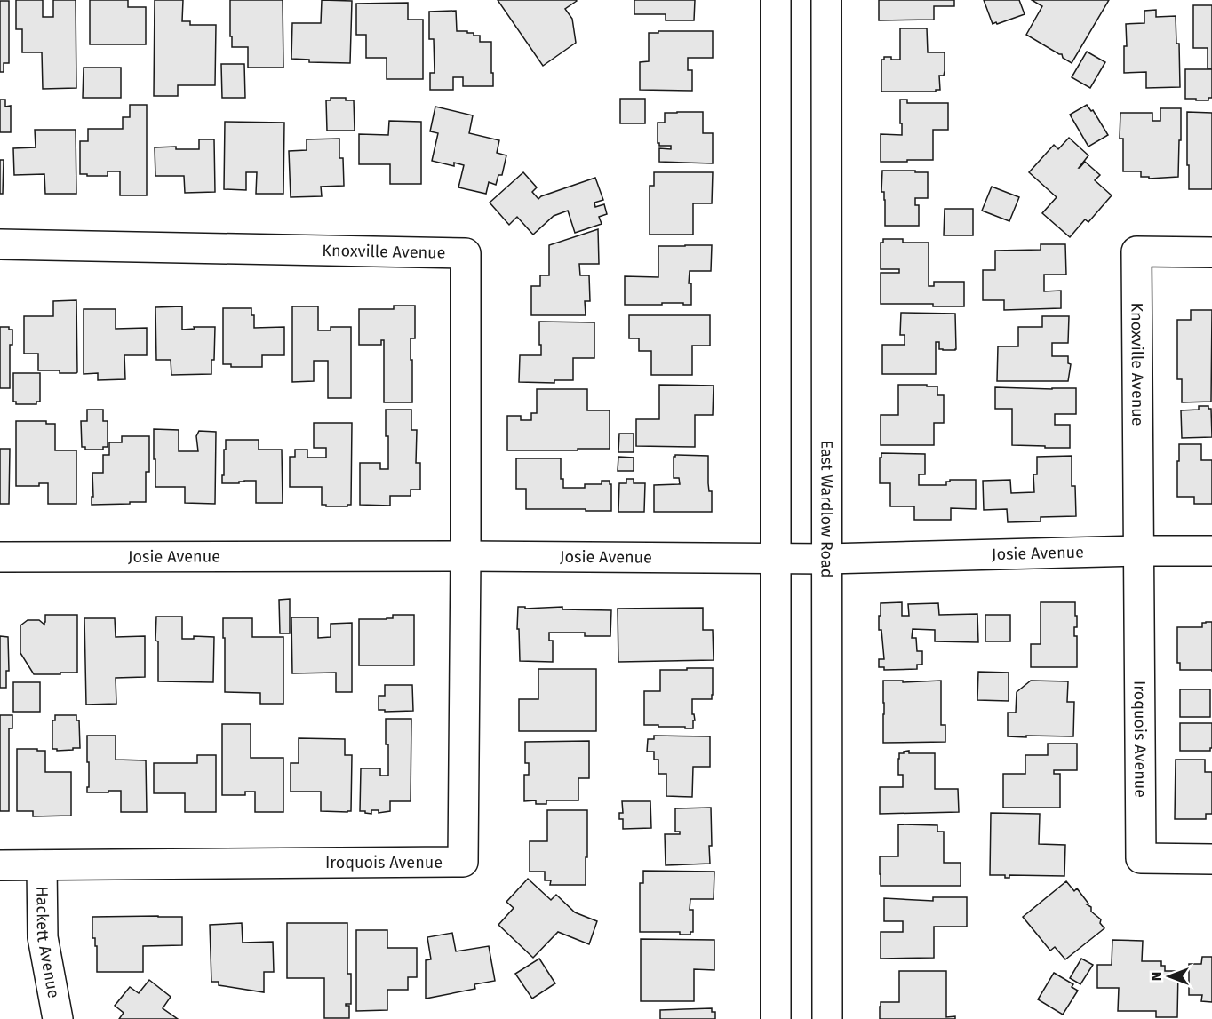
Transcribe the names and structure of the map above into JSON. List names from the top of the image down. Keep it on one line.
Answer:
{"streets":{"street":["Knoxville Avenue","East Wardlow Road","Josie Avenue","Iroquois Avenue","Hackett Avenue"]},"crossings":[["Knoxville Avenue","Josie Avenue"],["Knoxville Avenue","Iroquois Avenue"],["East Wardlow Road","Josie Avenue"],["Josie Avenue","Iroquois Avenue"],["Iroquois Avenue","Hackett Avenue"]],"north":"left"}
